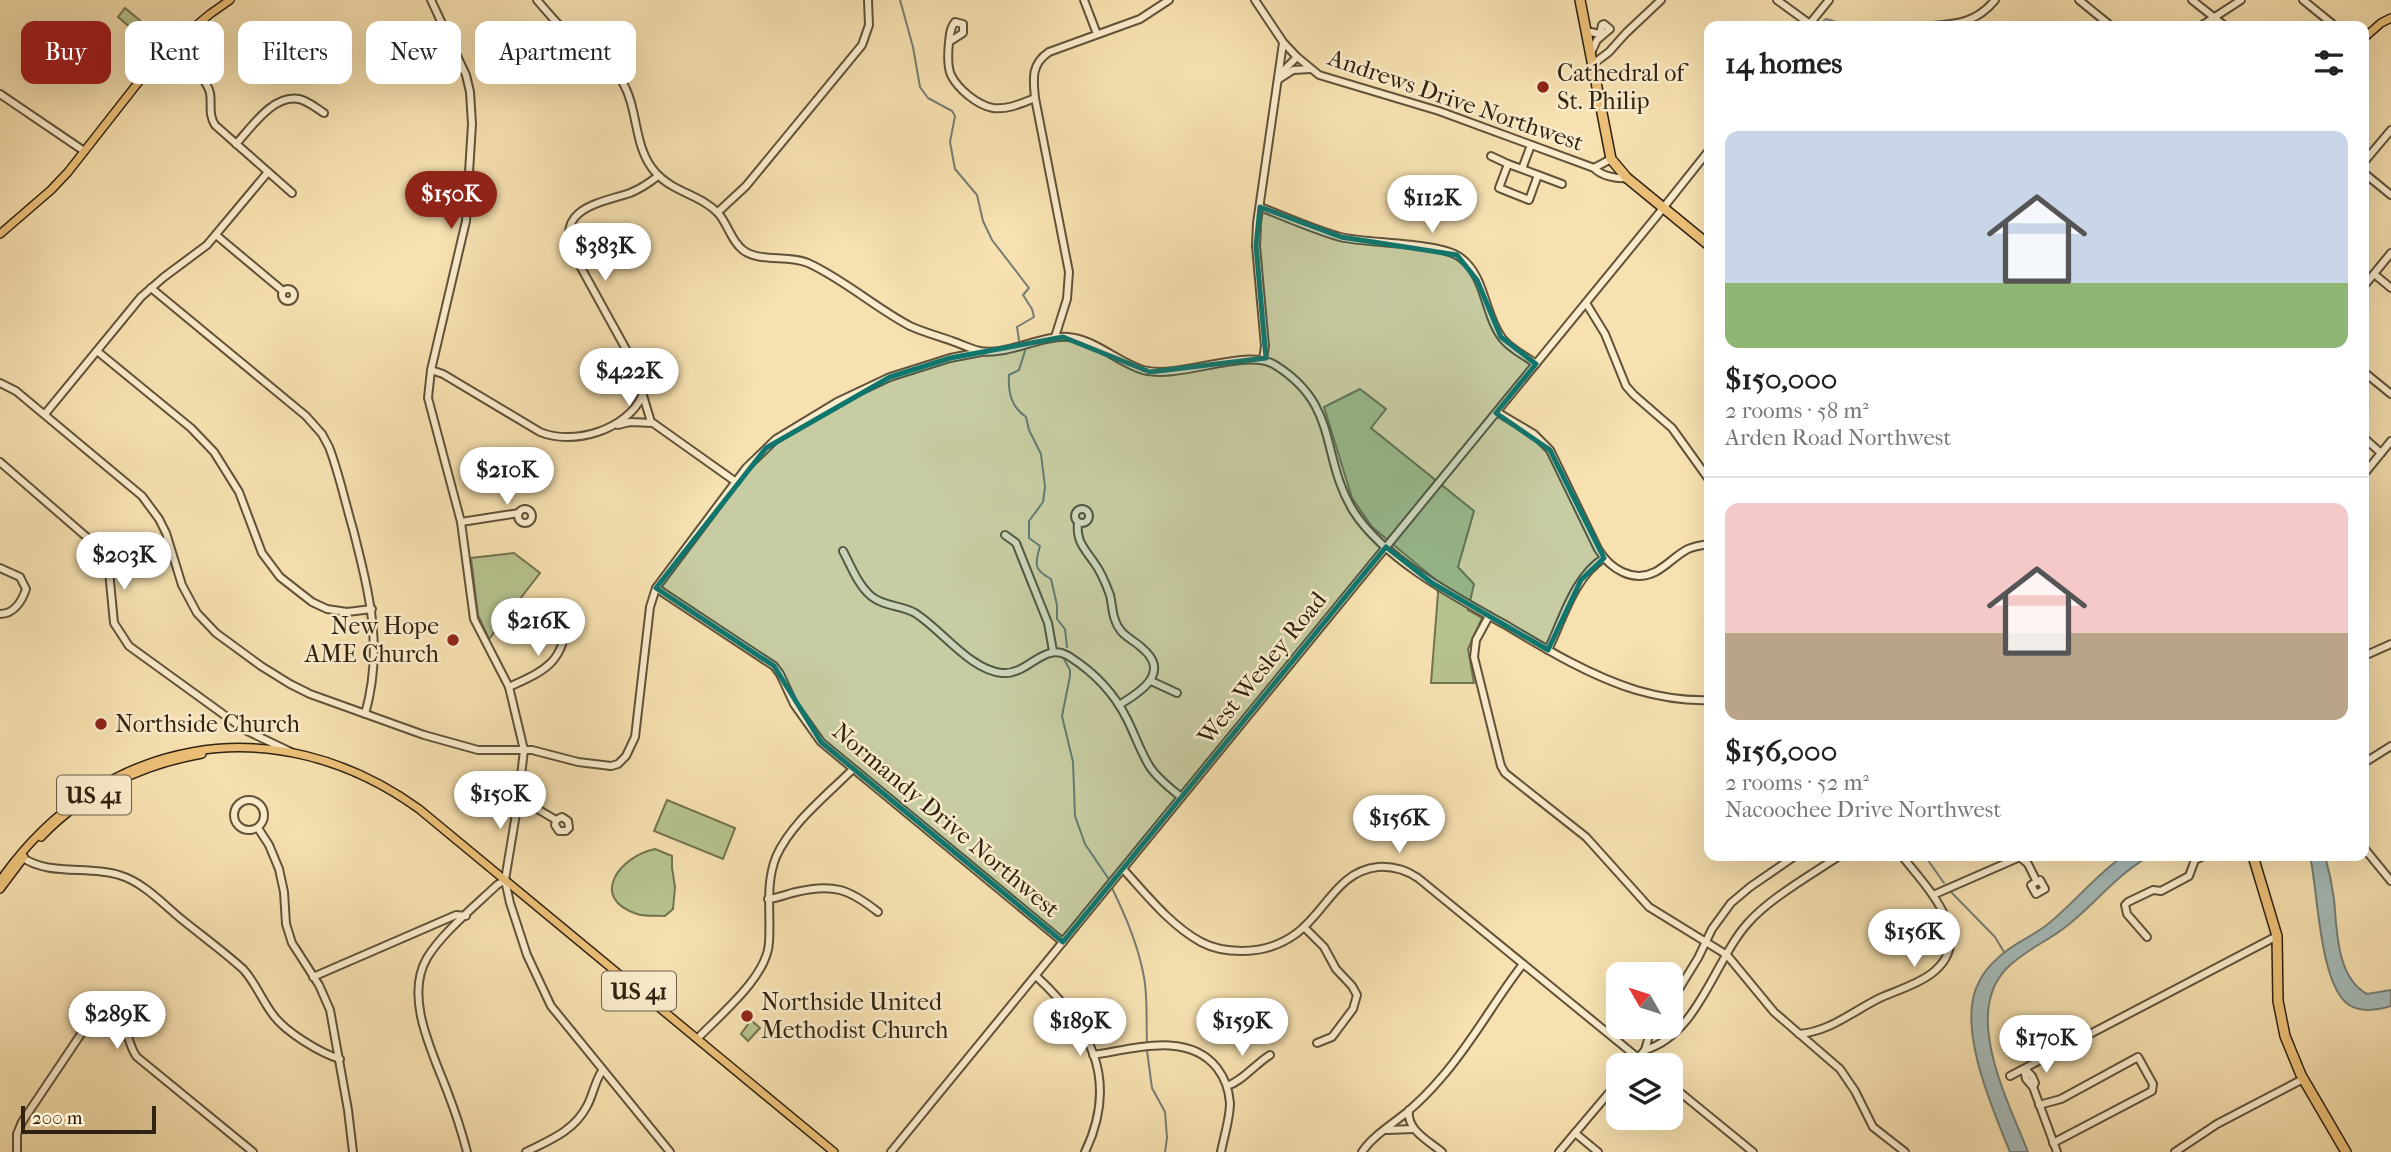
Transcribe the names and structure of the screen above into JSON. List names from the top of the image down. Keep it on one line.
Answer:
{"streets":{"main road":["US 41"],"street":["Andrews Drive Northwest","West Wesley Road","Normandy Drive Northwest"]},"crossings":[["West Wesley Road","Normandy Drive Northwest"]],"places":["Cathedral of St. Philip","New Hope AME Church","Northside Church","Northside United Methodist Church"],"scale_bar":"200 m","north":"top left","page":{"chip":["Buy","Rent","Filters","New","Apartment"],"heading":"14 homes","list":[{"name":"$150,000","note":"2 rooms · 58 m² · Arden Road Northwest"},{"name":"$156,000","note":"2 rooms · 52 m² · Nacoochee Drive Northwest"}],"price":["$150K","$112K","$383K","$422K","$210K","$203K","$216K","$150K","$156K","$156K","$289K","$189K","$159K","$170K"],"scale":"200 m"}}
